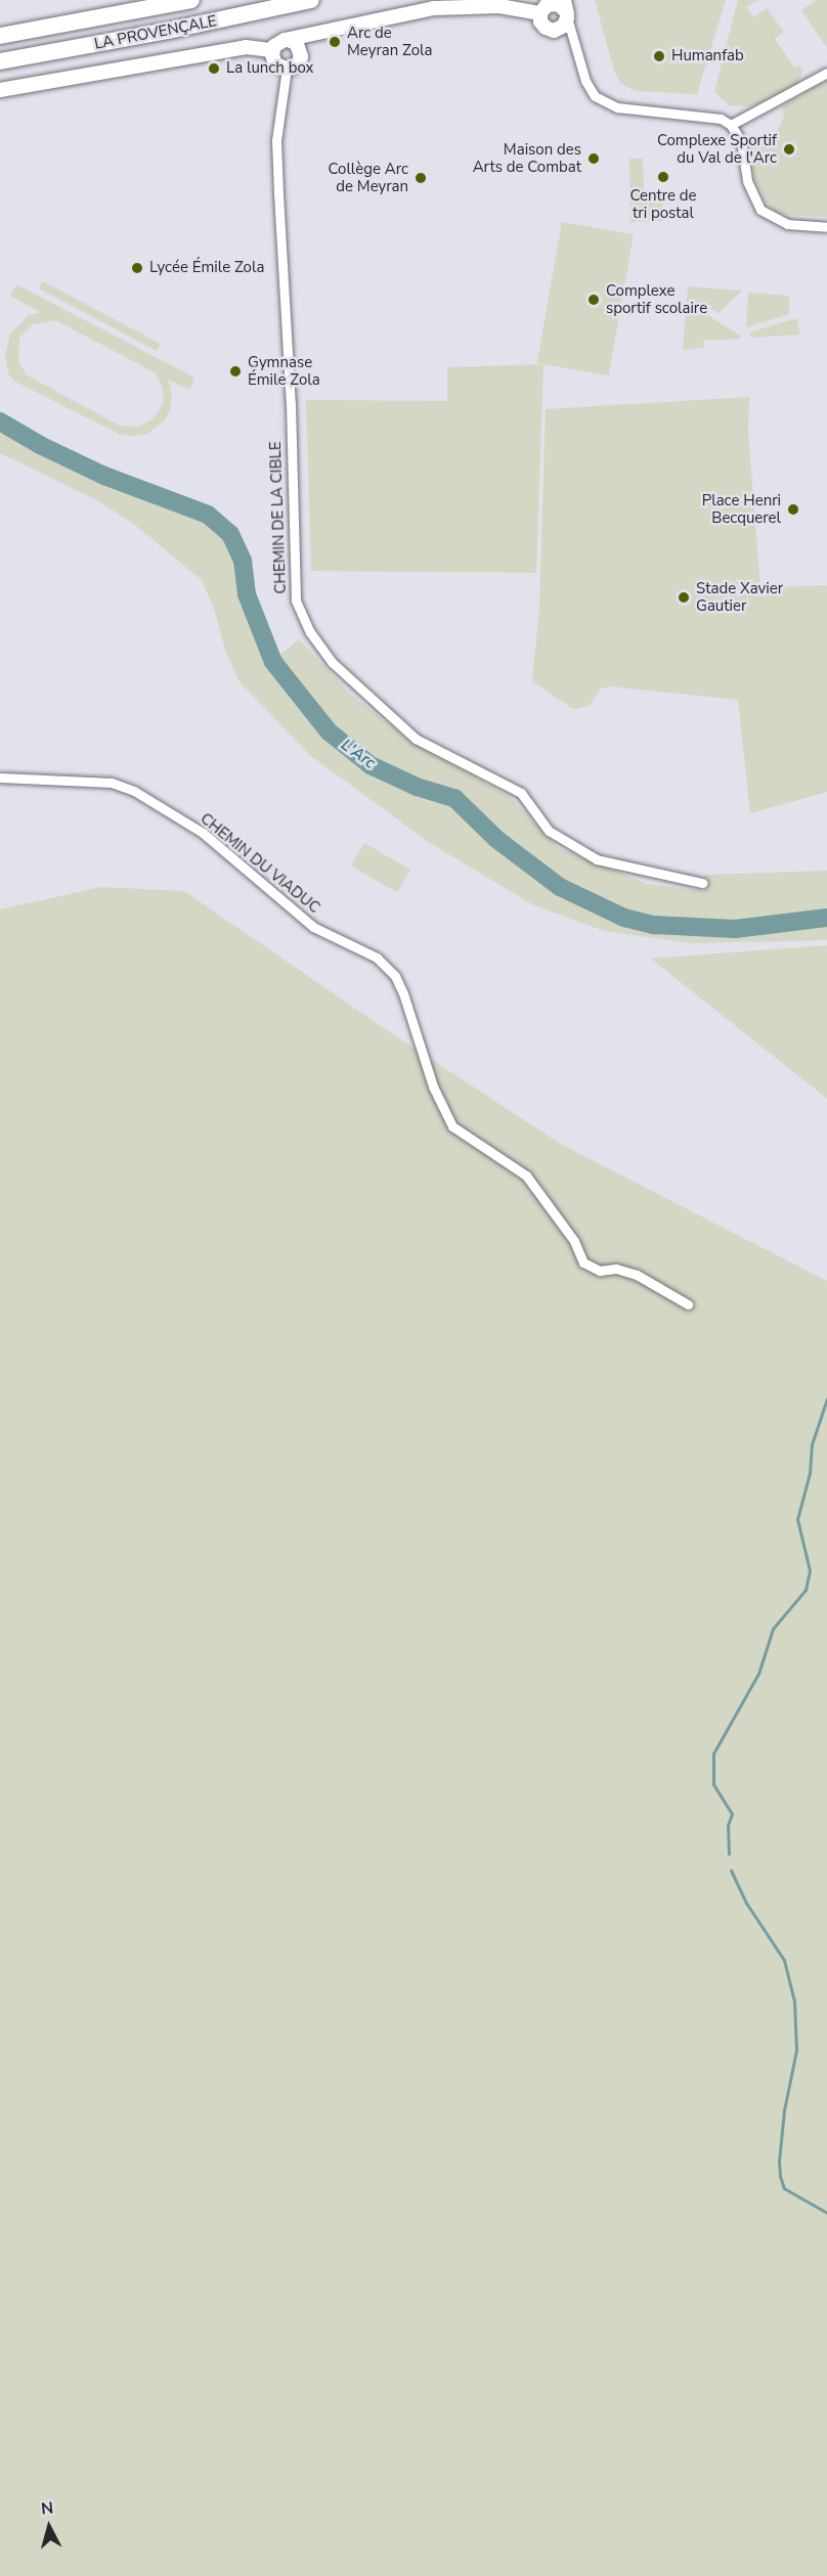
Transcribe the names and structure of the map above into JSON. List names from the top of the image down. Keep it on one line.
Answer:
{"streets":{"highway":["LA PROVENÇALE"],"street":["CHEMIN DE LA CIBLE","CHEMIN DU VIADUC"]},"water":["L'Arc"],"places":["Arc de Meyran Zola","Humanfab","La lunch box","Complexe Sportif du Val de l'Arc","Maison des Arts de Combat","Centre de tri postal","Collège Arc de Meyran","Lycée Émile Zola","Complexe sportif scolaire","Gymnase Émile Zola","Place Henri Becquerel","Stade Xavier Gautier"],"north":"top"}
